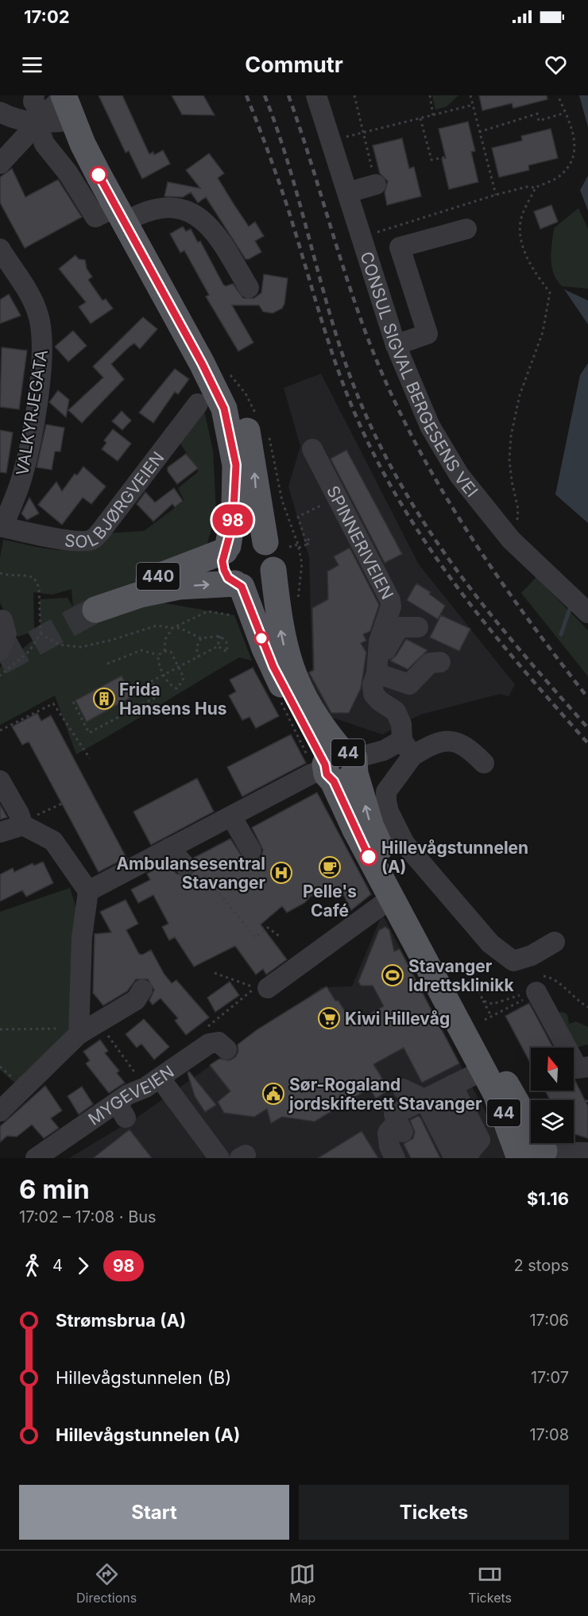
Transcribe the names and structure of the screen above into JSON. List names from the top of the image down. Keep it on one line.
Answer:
{"streets":{"main road":["440","44"],"street":["CONSUL SIGVAL BERGESENS VEI","VALKYRJEGATA","SOLBJØRGVEIEN","SPINNERIVEIEN","MYGEVEIEN"]},"crossings":[["VALKYRJEGATA","SOLBJØRGVEIEN"],["440","44"]],"places":{"building":["Frida Hansens Hus"],"other":["Hillevågstunnelen (A)"],"cafe":["Pelle's Café"],"hospital":["Ambulansesentral Stavanger"],"sports":["Stavanger Idrettsklinikk"],"supermarket":["Kiwi Hillevåg"],"public building":["Sør-Rogaland jordskifterett Stavanger"]},"lines":["bus line 98"],"north":"top","page":{"status":"17:02","header":"Commutr","on_map":"98","heading":["6 min","17:02 – 17:08 · Bus","$1.16"],"legs":["4","98","2 stops"],"list":[{"name":"Strømsbrua (A)","value":"17:06"},{"name":"Hillevågstunnelen (B)","value":"17:07"},{"name":"Hillevågstunnelen (A)","value":"17:08"}],"buttons":["Start","Tickets"],"tabs":["Directions","Map","Tickets"]}}
